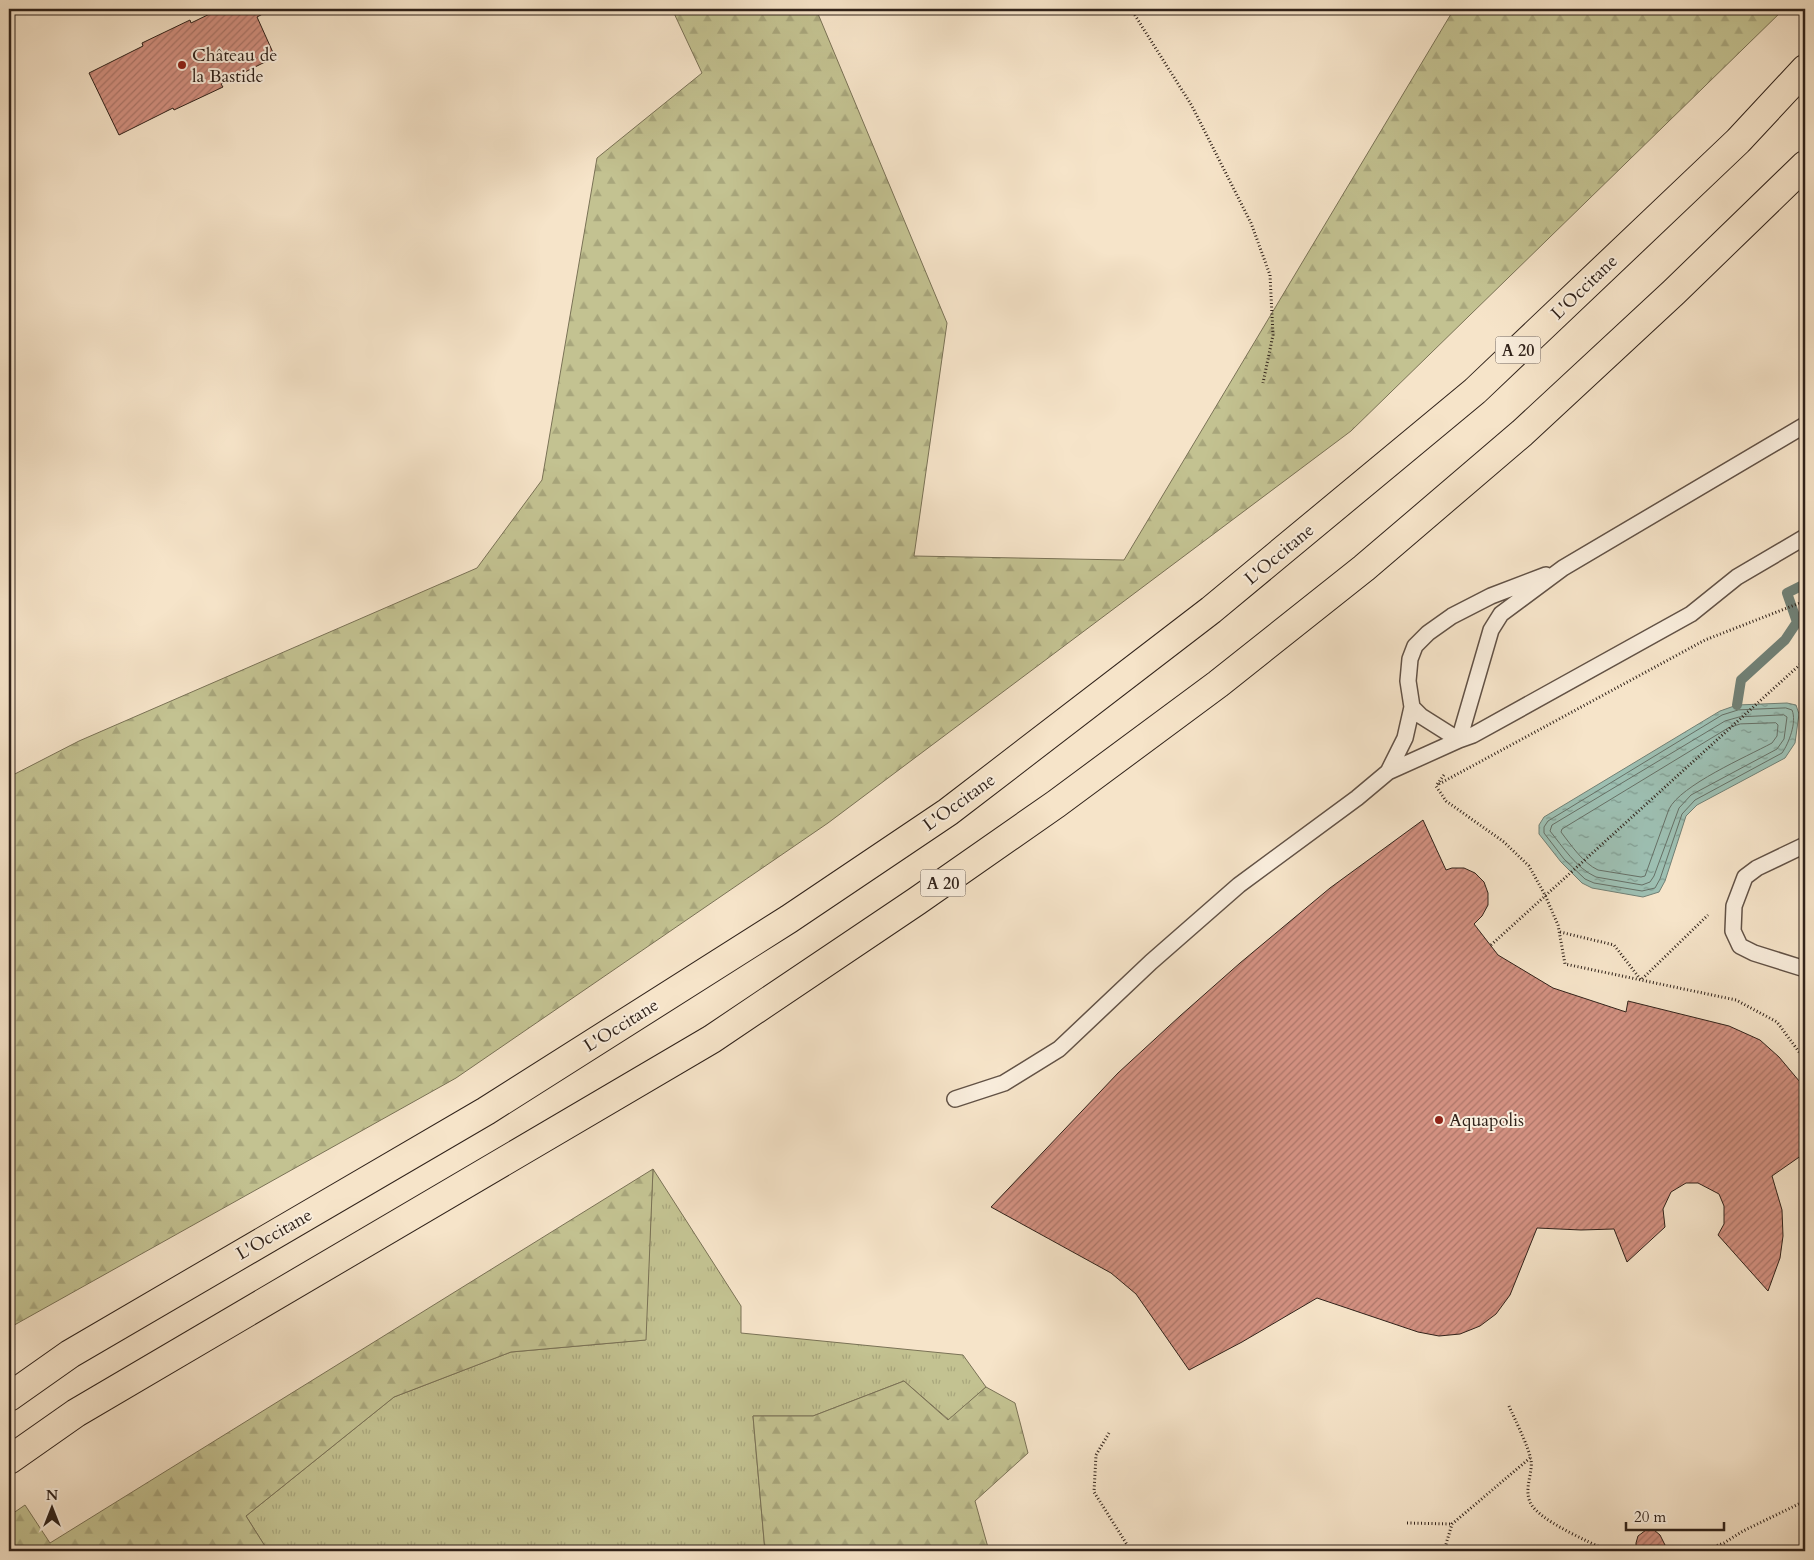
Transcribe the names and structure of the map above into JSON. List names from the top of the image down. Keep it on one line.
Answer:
{"streets":{"highway":["L'Occitane","A 20"]},"places":["Château de la Bastide","Aquapolis"],"scale_bar":"20 m","north":"top"}
